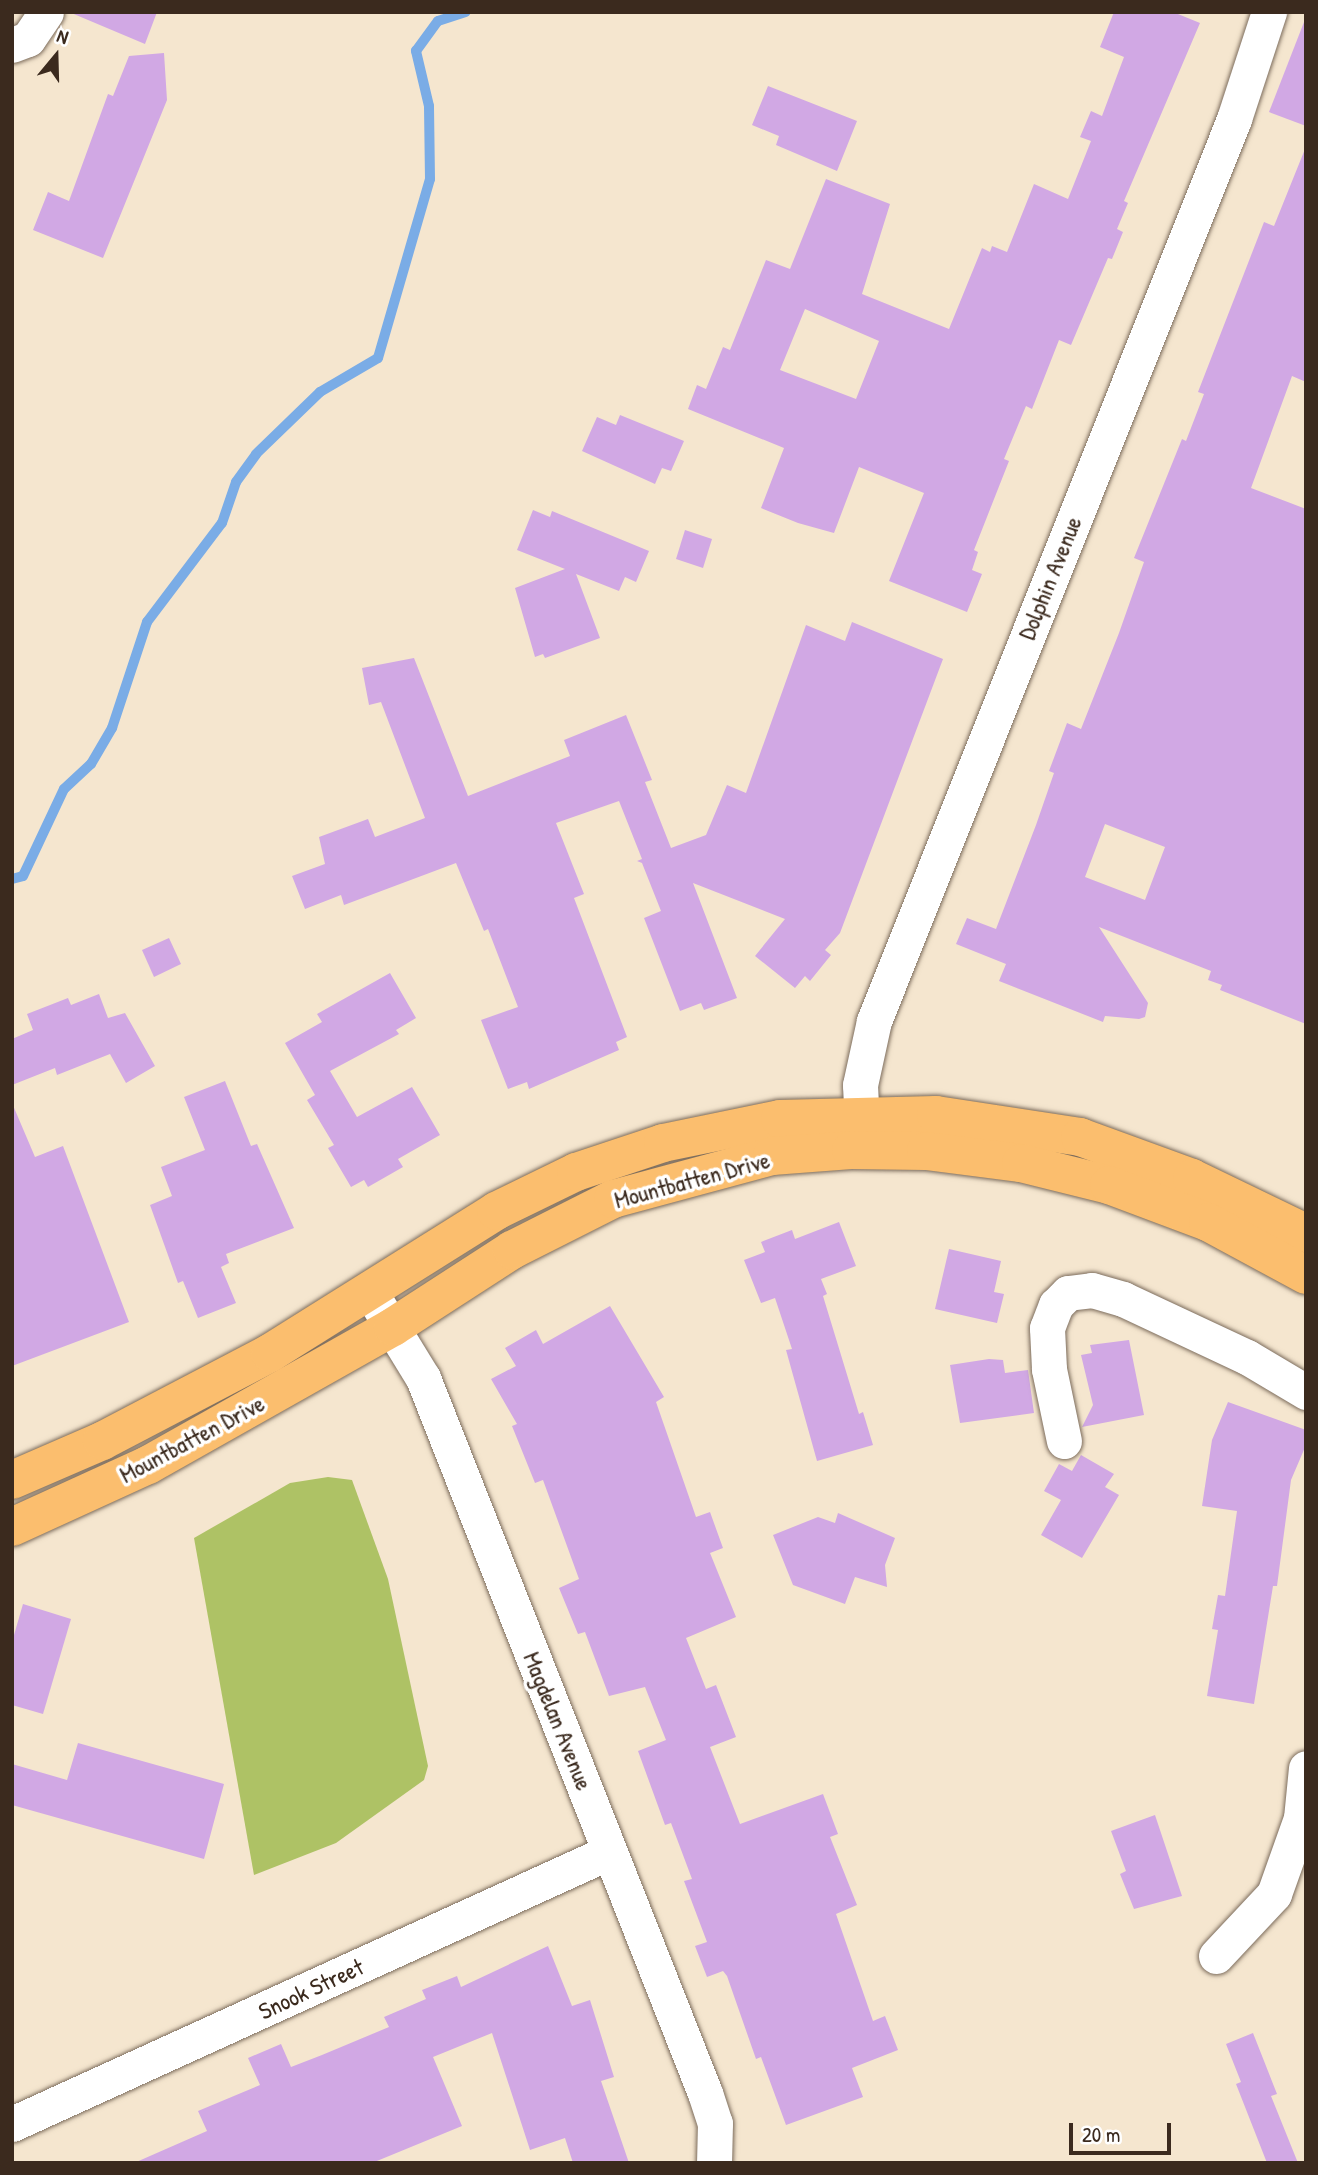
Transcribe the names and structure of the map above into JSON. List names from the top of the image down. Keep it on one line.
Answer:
{"streets":{"main road":["Mountbatten Drive"],"street":["Dolphin Avenue","Magdelan Avenue","Snook Street"]},"crossings":[["Dolphin Avenue","Mountbatten Drive"],["Mountbatten Drive","Magdelan Avenue"],["Magdelan Avenue","Snook Street"]],"scale_bar":"20 m","north":"top"}
